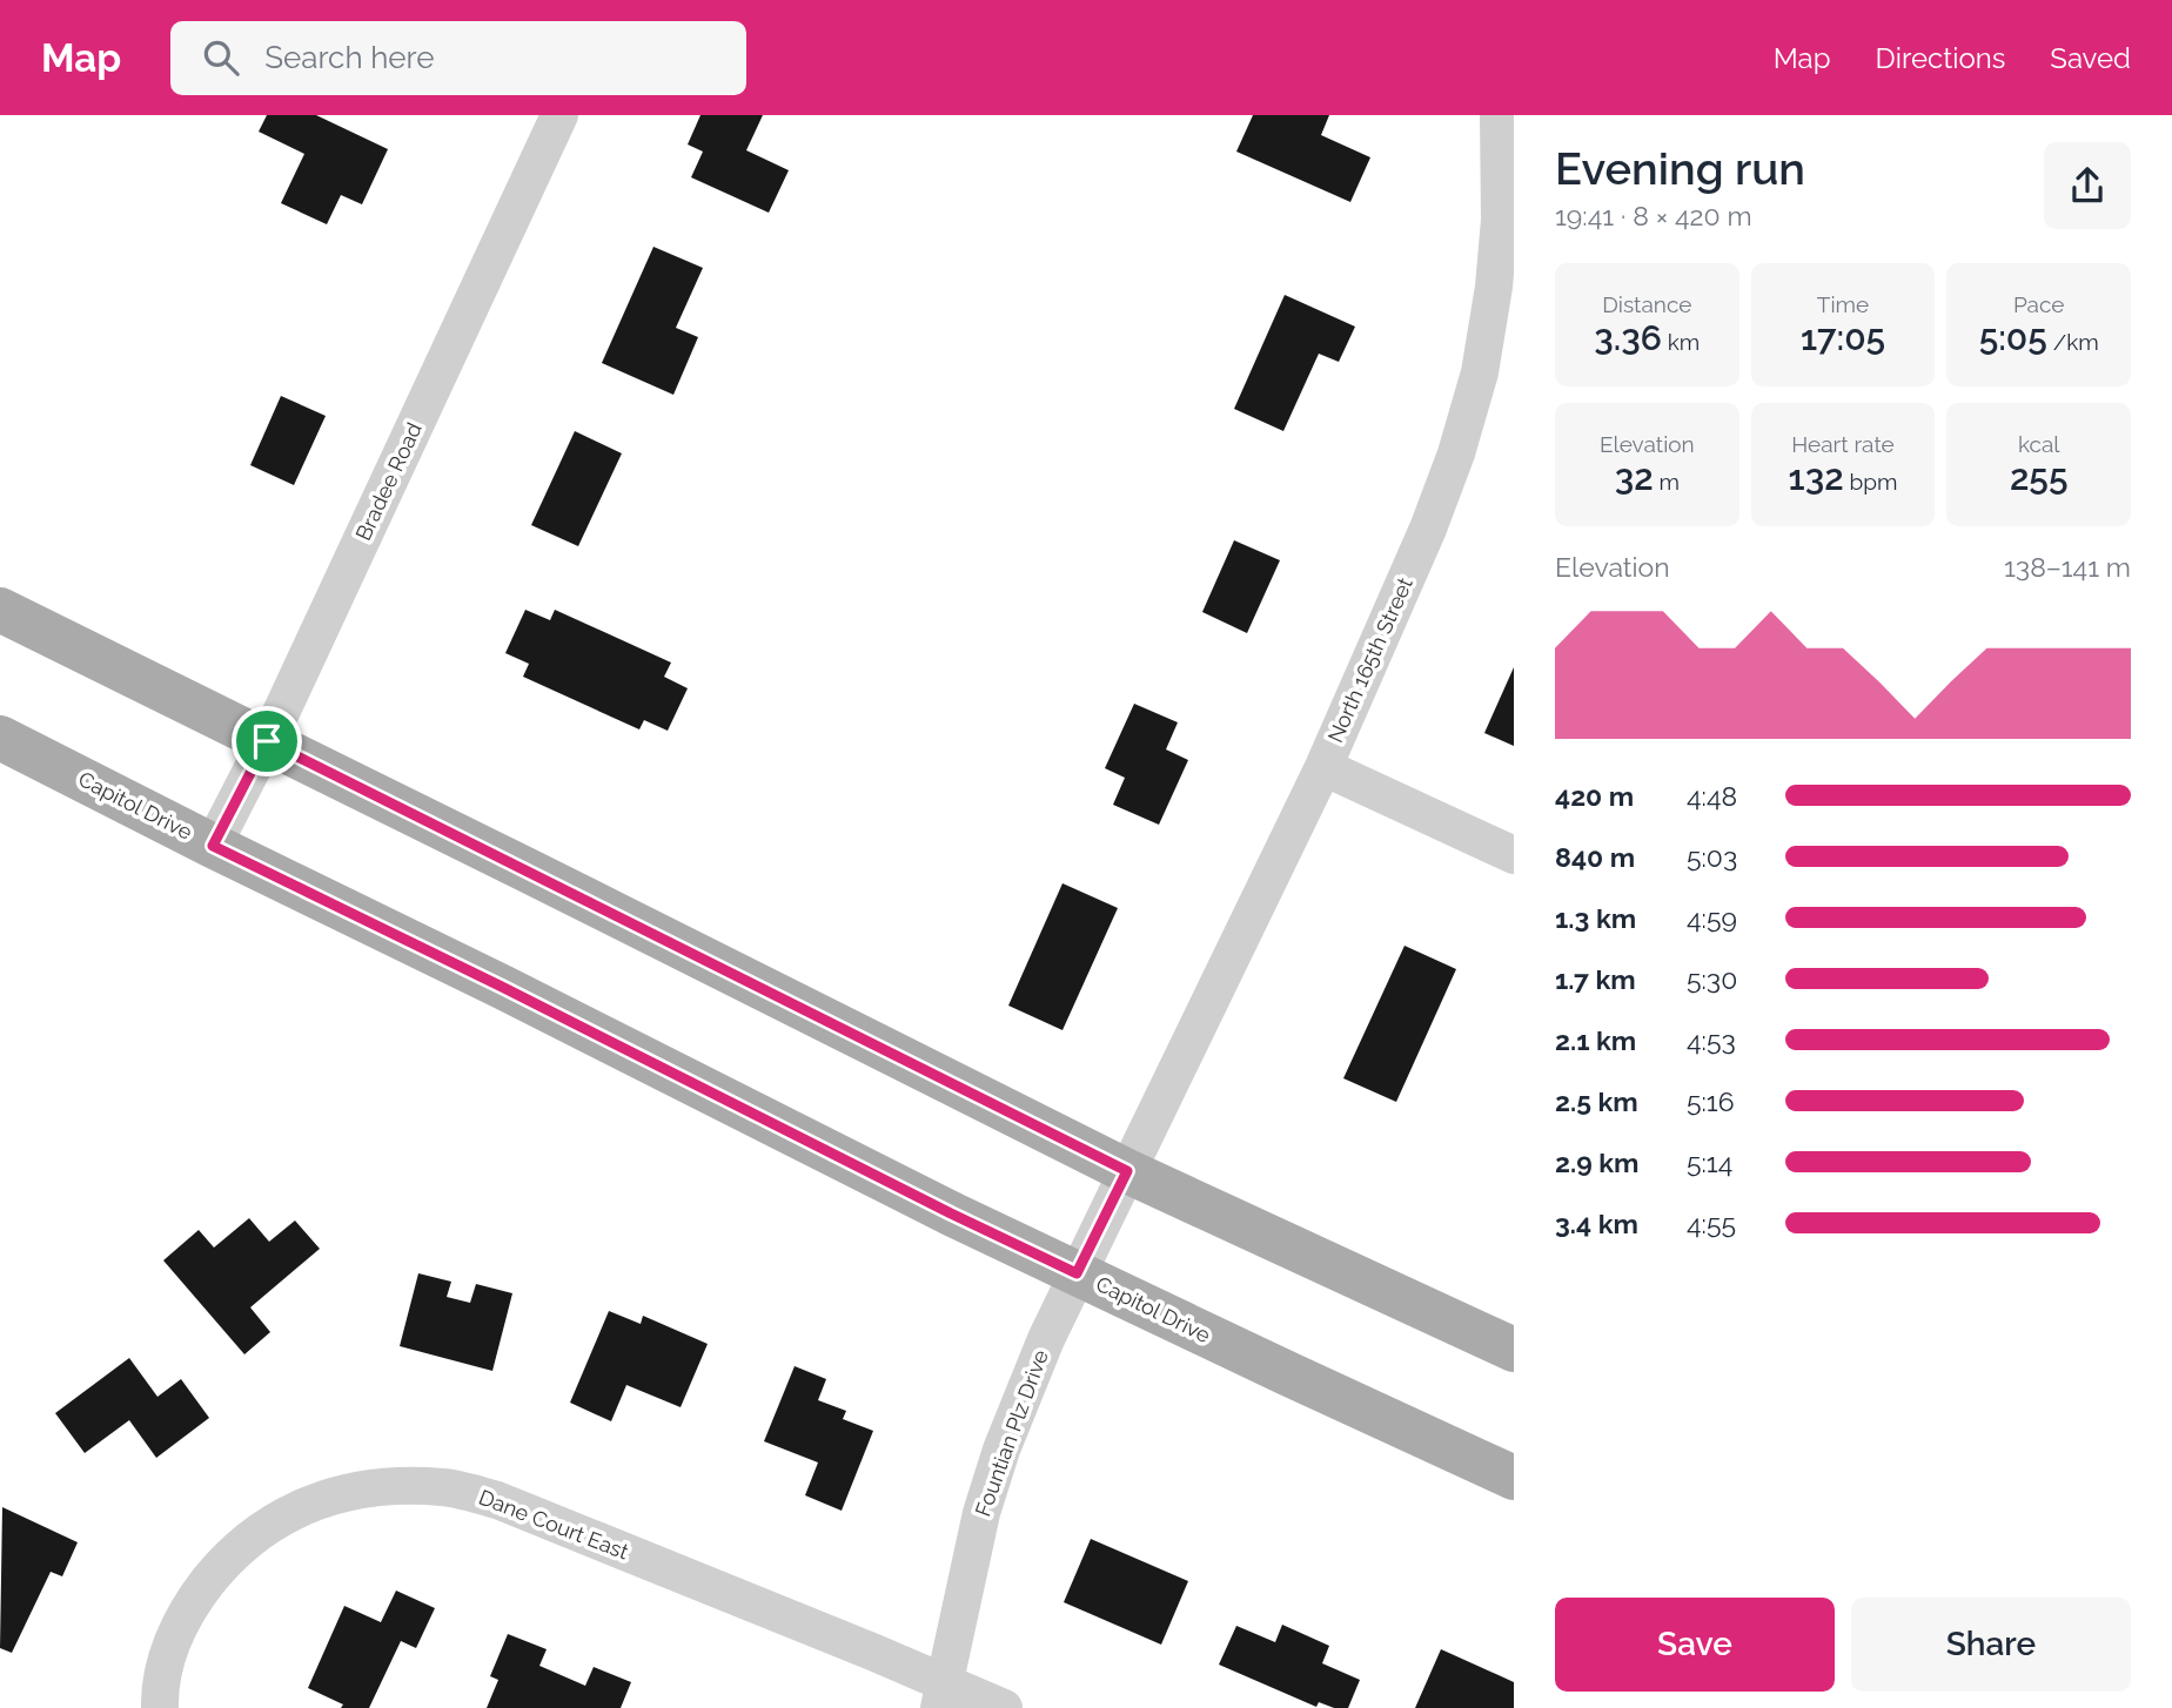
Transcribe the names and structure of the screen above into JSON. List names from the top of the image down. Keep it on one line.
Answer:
{"streets":{"main road":["Capitol Drive"],"street":["Bradee Road","North 165th Street","Fountian Plz Drive","Dane Court East"]},"crossings":[["Bradee Road","Capitol Drive"],["North 165th Street","Fountian Plz Drive"],["Capitol Drive","Fountian Plz Drive"],["Fountian Plz Drive","Dane Court East"]],"page":{"header":"Map","search":"Search here","nav":["Map","Directions","Saved"],"heading":["Evening run","19:41 · 8 × 420 m"],"stats":[["Distance","3.36 km"],["Time","17:05"],["Pace","5:05 /km"],["Elevation","32 m"],["Heart rate","132 bpm"],["kcal","255"]],"chart":["Elevation","138–141 m"],"list":[{"name":"420 m","note":"4:48"},{"name":"840 m","note":"5:03"},{"name":"1.3 km","note":"4:59"},{"name":"1.7 km","note":"5:30"},{"name":"2.1 km","note":"4:53"},{"name":"2.5 km","note":"5:16"},{"name":"2.9 km","note":"5:14"},{"name":"3.4 km","note":"4:55"}],"buttons":["Save","Share"]}}
